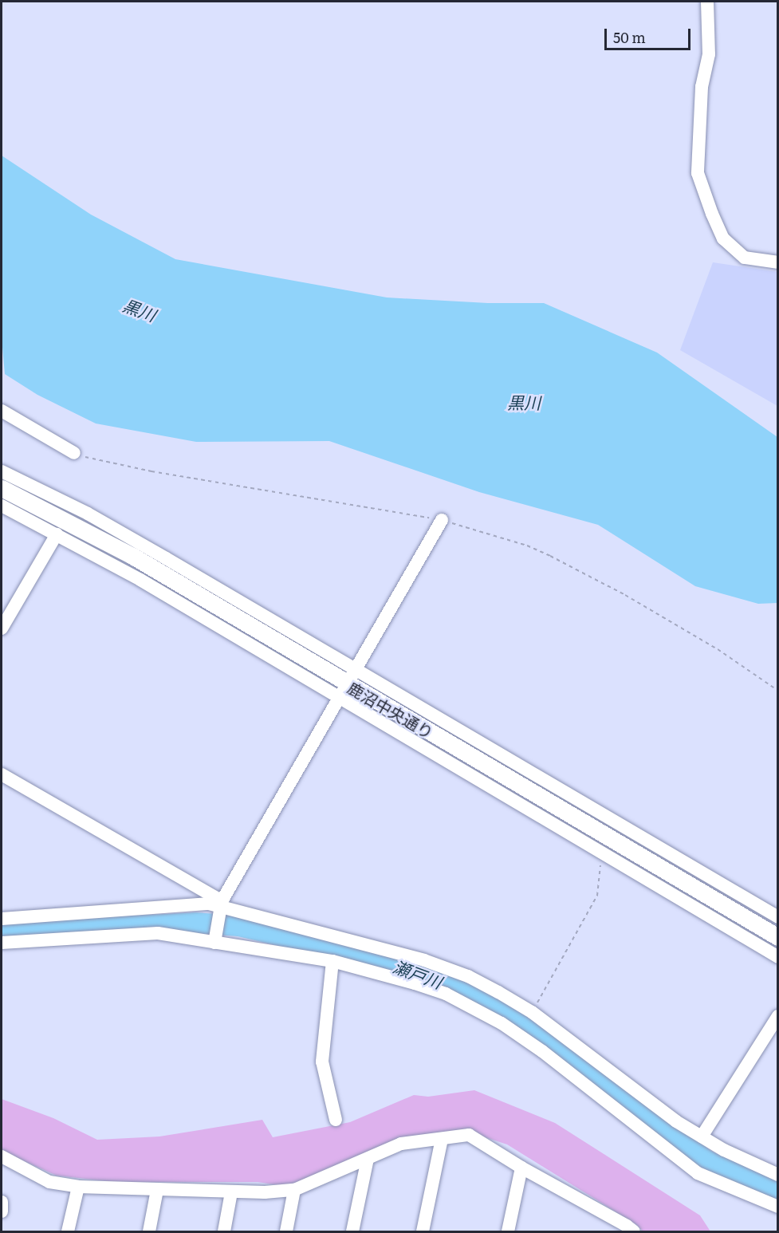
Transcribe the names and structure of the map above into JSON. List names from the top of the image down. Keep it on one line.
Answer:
{"streets":{"street":["鹿沼中央通り"]},"water":["黒川","瀬戸川"],"scale_bar":"50 m"}
